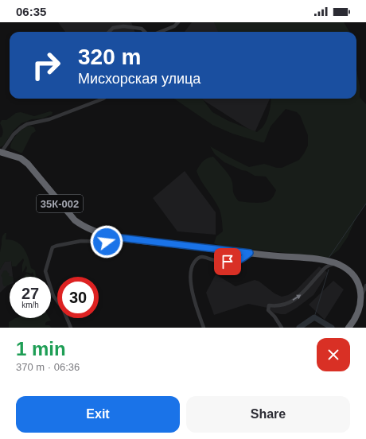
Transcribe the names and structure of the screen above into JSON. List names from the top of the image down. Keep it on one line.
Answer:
{"streets":{"highway":["35К-002"]},"page":{"status":"06:35","turn":["320 m","Мисхорская улица"],"speed":"27 km/h","limit":"30","heading":["1 min","370 m · 06:36"],"buttons":["Exit","Share"]}}
